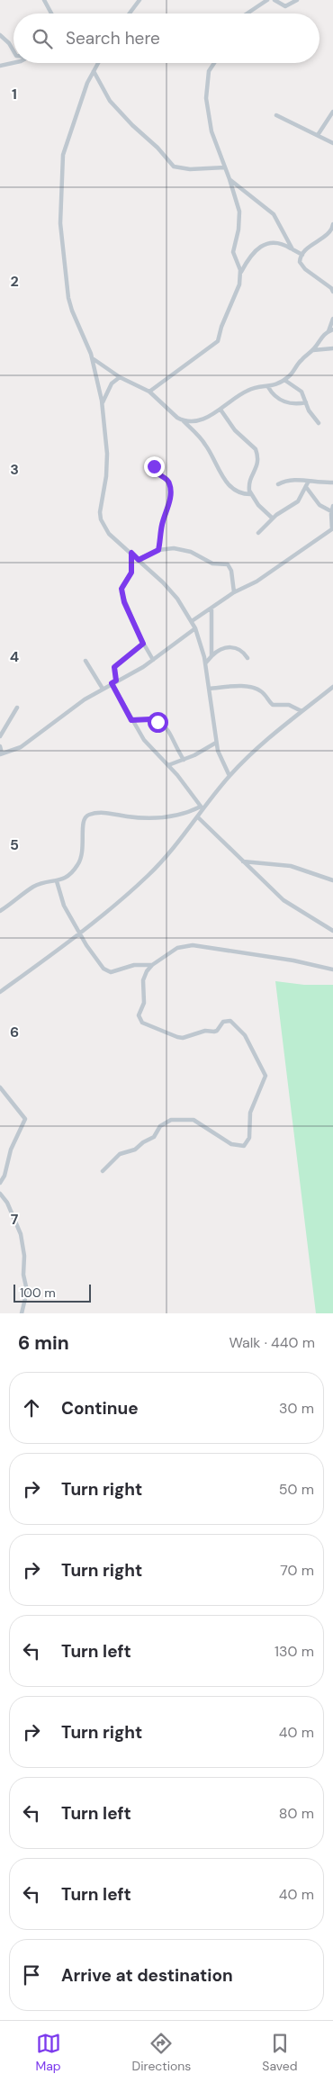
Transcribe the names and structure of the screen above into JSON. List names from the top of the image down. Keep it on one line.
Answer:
{"scale_bar":"100 m","page":{"search":"Search here","scale":"100 m","heading":["6 min","Walk · 440 m"],"list":[["Continue","30 m"],["Turn right","50 m"],["Turn right","70 m"],["Turn left","130 m"],["Turn right","40 m"],["Turn left","80 m"],["Turn left","40 m"],"Arrive at destination"],"nav":["Map","Directions","Saved"]},"grid":{"rows":["1","2","3","4","5","6","7"]}}
